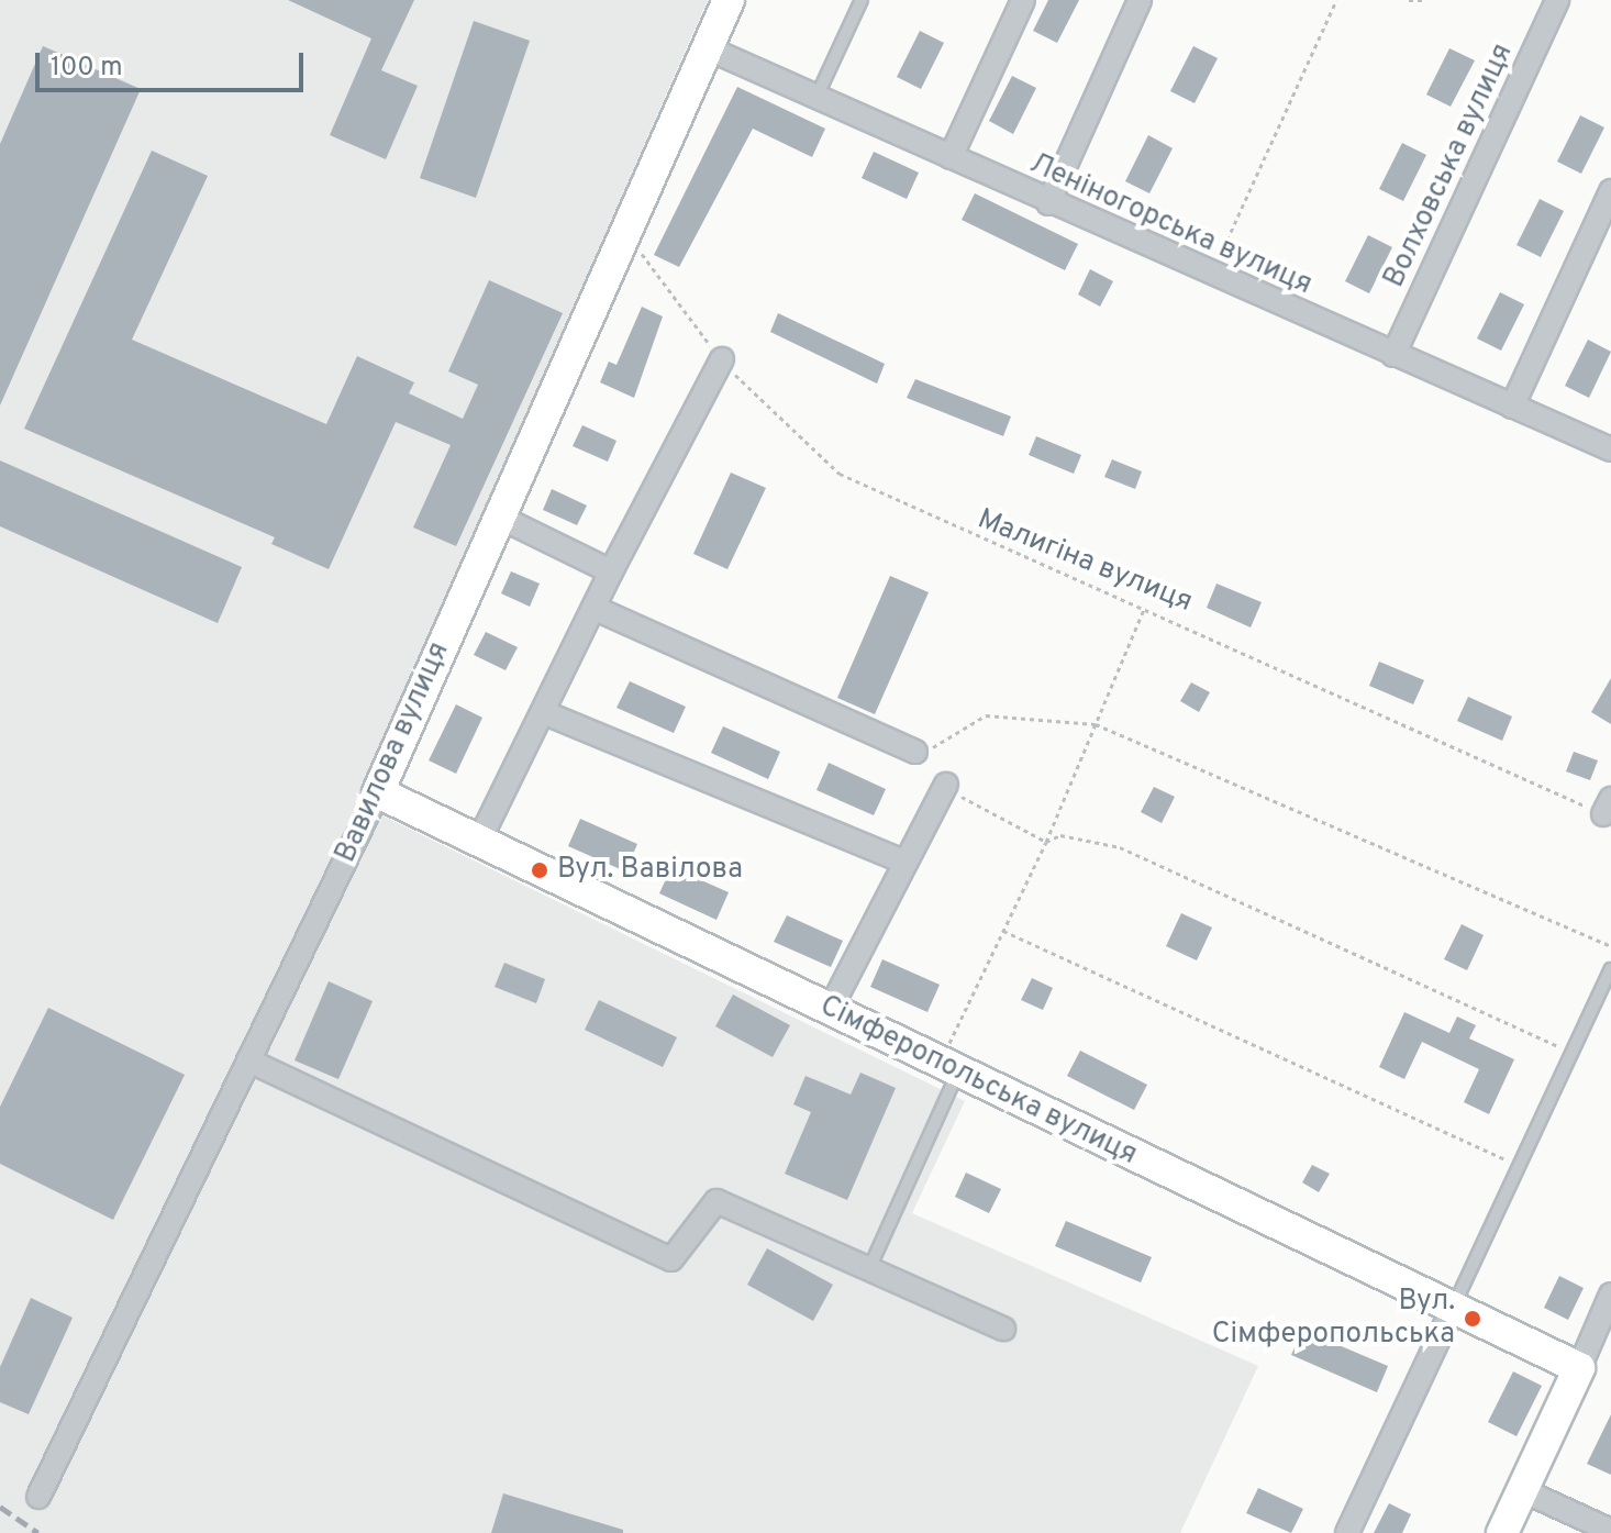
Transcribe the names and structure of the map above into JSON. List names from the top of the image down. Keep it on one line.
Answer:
{"streets":{"street":["Волховська вулиця","Леніногорська вулиця","Вавилова вулиця","Сімферопольська вулиця"],"path":["Малигіна вулиця"]},"crossings":[["Волховська вулиця","Леніногорська вулиця"],["Леніногорська вулиця","Вавилова вулиця"],["Малигіна вулиця","Вавилова вулиця"],["Вавилова вулиця","Сімферопольська вулиця"]],"places":["Вул. Вавілова","Вул. Сімферопольська"],"scale_bar":"100 m"}
